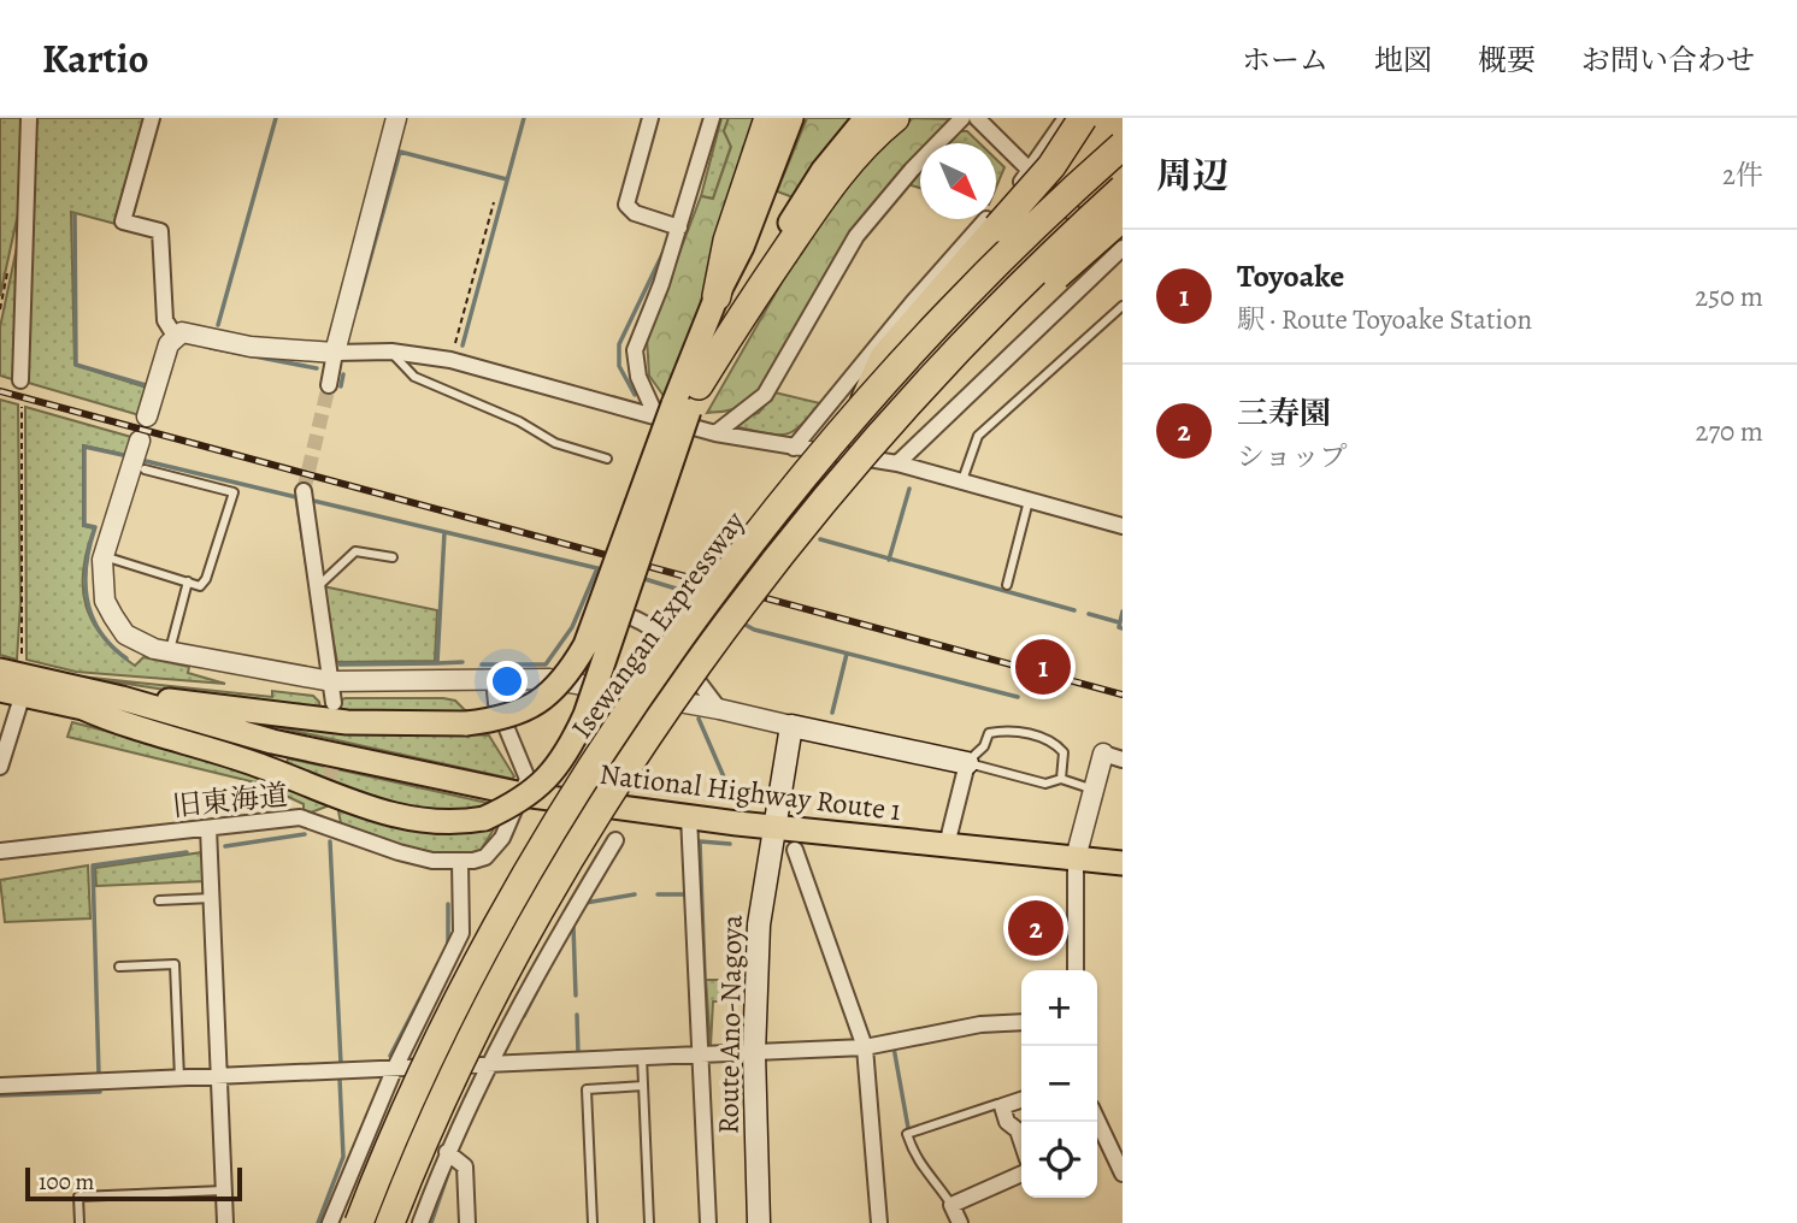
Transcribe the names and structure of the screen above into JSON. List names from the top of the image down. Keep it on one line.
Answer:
{"streets":{"highway":["Isewangan Expressway","National Highway Route 1"],"main road":["Route Ano-Nagoya"],"street":["旧東海道"]},"crossings":[["National Highway Route 1","Route Ano-Nagoya"]],"scale_bar":"100 m","north":"bottom right","page":{"header":"Kartio","nav":["ホーム","地図","概要","お問い合わせ"],"heading":["周辺","2件"],"list":[{"mark":"1","name":"Toyoake","note":"駅 · Route Toyoake Station","value":"250 m"},{"mark":"2","name":"三寿園","note":"ショップ","value":"270 m"}],"pins":["1","2"],"map_buttons":["+","−"],"scale":"100 m"}}
